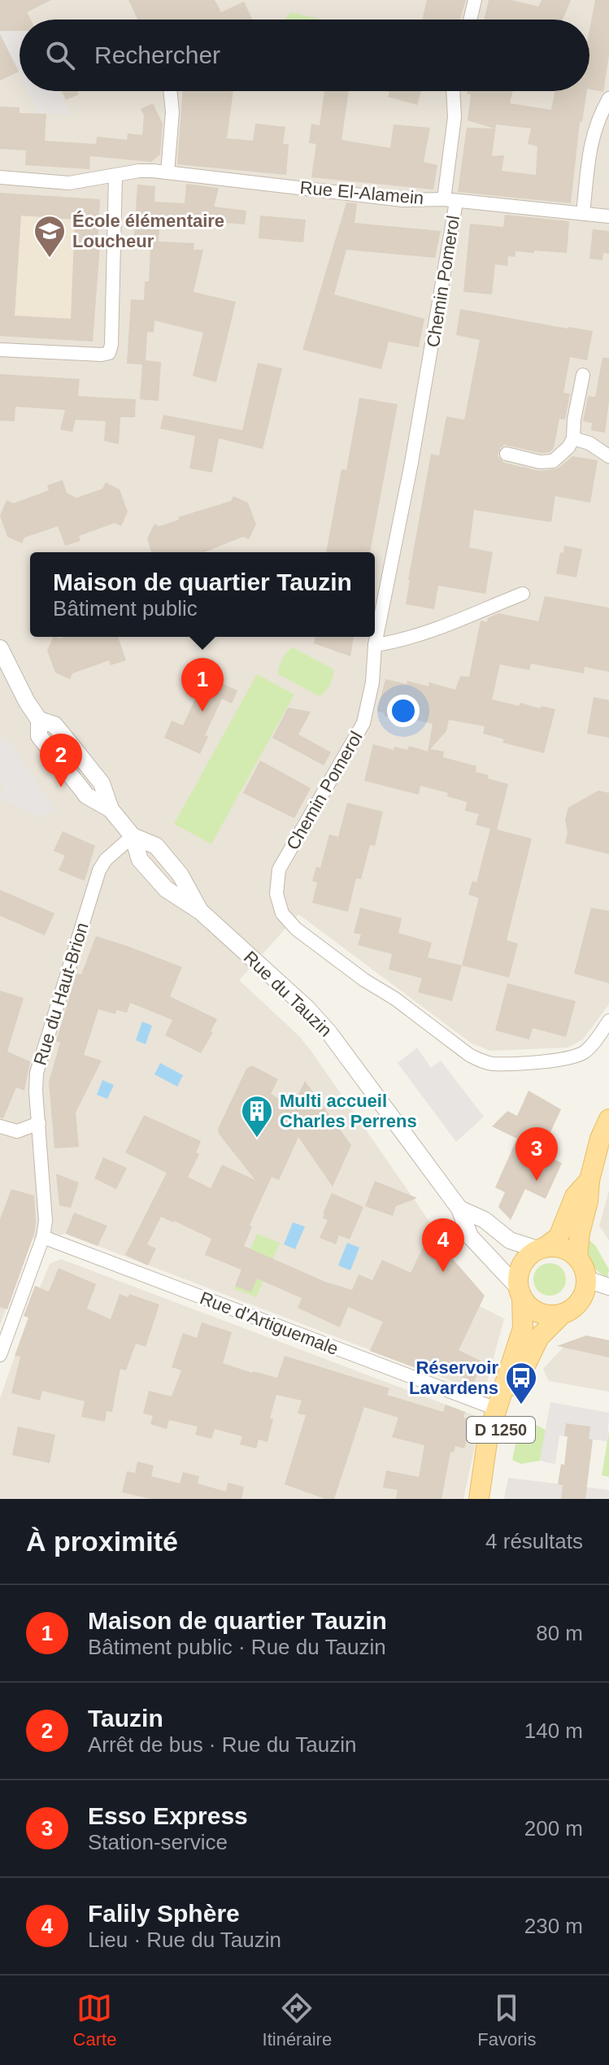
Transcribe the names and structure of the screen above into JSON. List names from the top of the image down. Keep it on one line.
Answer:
{"streets":{"main road":["D 1250"],"street":["Rue El-Alamein","Chemin Pomerol","Rue du Haut-Brion","Rue du Tauzin","Rue d'Artiguemale"]},"crossings":[["Rue El-Alamein","Chemin Pomerol"],["Rue du Haut-Brion","Rue du Tauzin"],["Rue du Haut-Brion","Rue d'Artiguemale"],["Rue du Tauzin","D 1250"],["Rue d'Artiguemale","D 1250"]],"places":{"school or university":["École élémentaire Loucheur"],"building":["Multi accueil Charles Perrens"],"bus stop":["Réservoir Lavardens"]},"page":{"search":"Rechercher","popup":["Maison de quartier Tauzin","Bâtiment public"],"pins":["1","2","3","4"],"heading":["À proximité","4 résultats"],"list":[{"mark":"1","name":"Maison de quartier Tauzin","note":"Bâtiment public · Rue du Tauzin","value":"80 m"},{"mark":"2","name":"Tauzin","note":"Arrêt de bus · Rue du Tauzin","value":"140 m"},{"mark":"3","name":"Esso Express","note":"Station-service","value":"200 m"},{"mark":"4","name":"Falily Sphère","note":"Lieu · Rue du Tauzin","value":"230 m"}],"nav":["Carte","Itinéraire","Favoris"]}}
